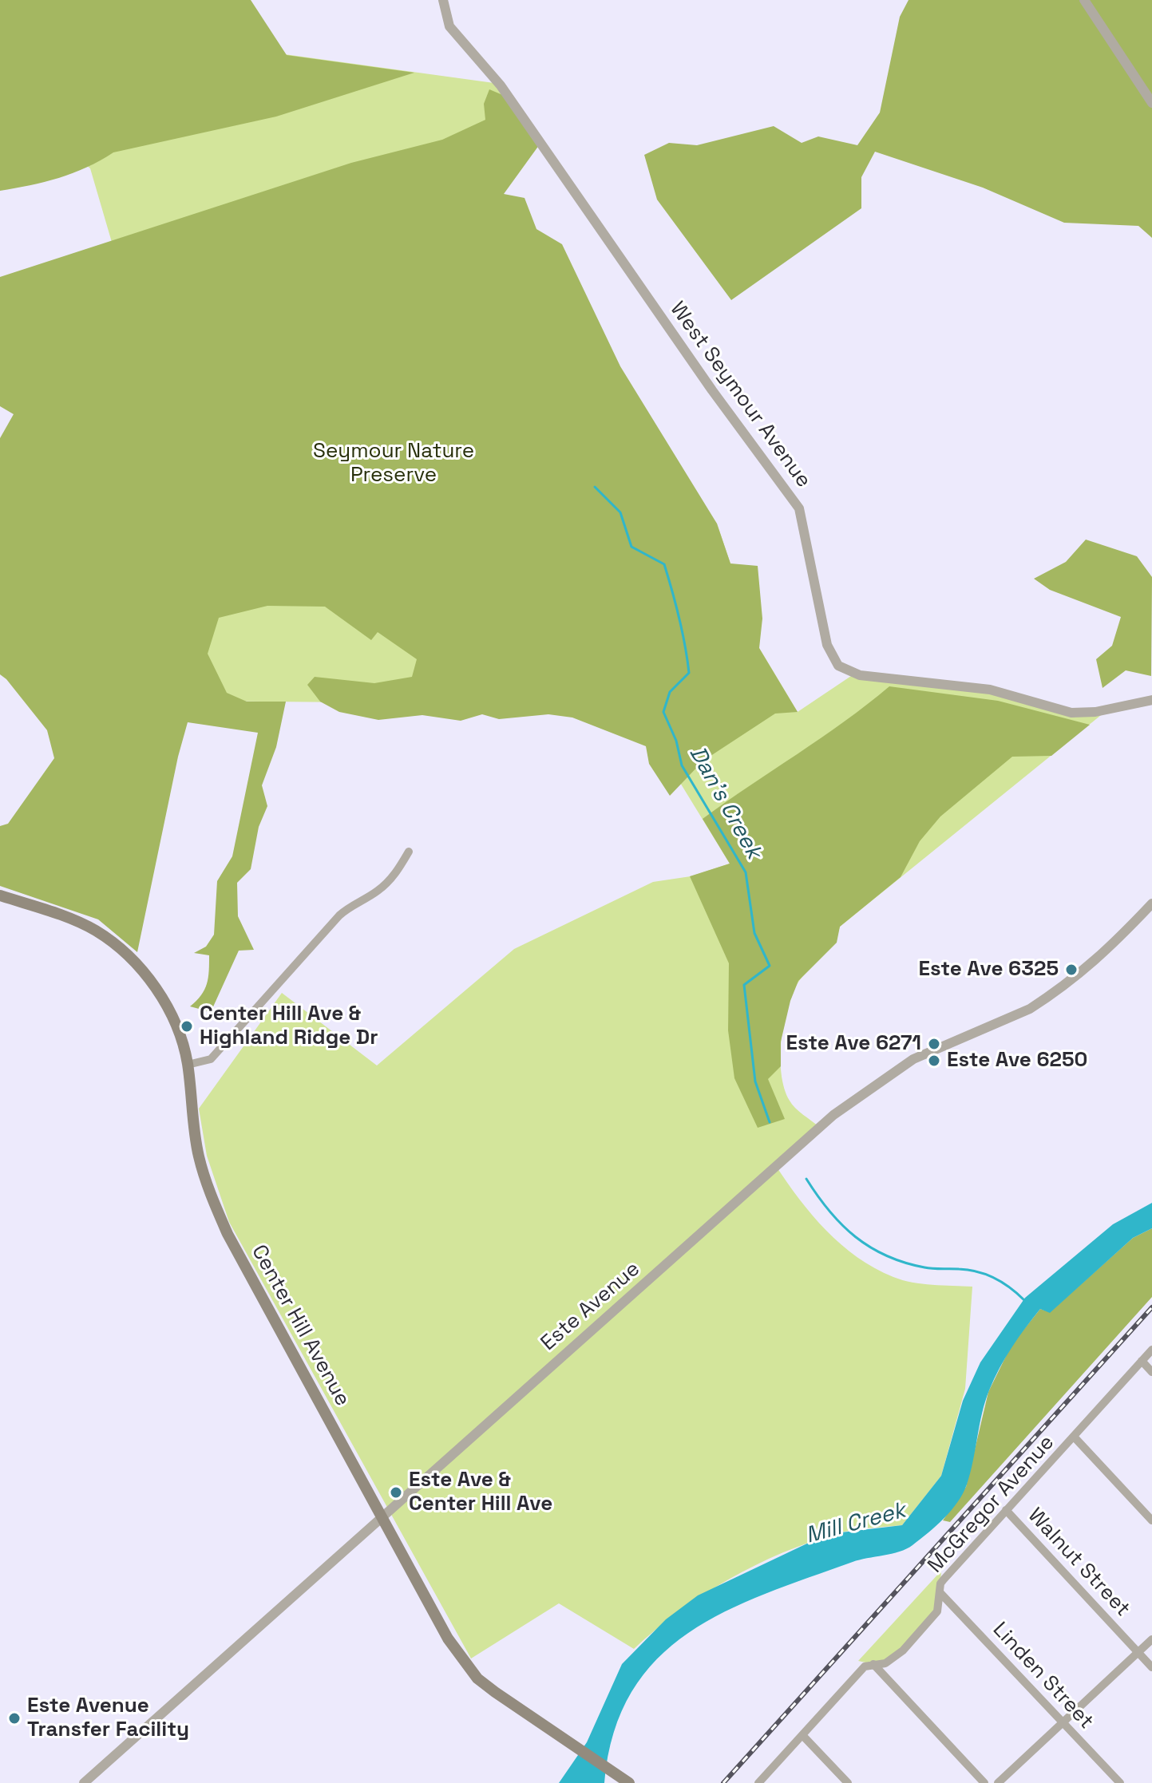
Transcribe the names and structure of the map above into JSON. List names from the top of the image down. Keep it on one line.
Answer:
{"streets":{"main road":["Center Hill Avenue"],"street":["West Seymour Avenue","Este Avenue","McGregor Avenue","Walnut Street","Linden Street"]},"crossings":[["Este Avenue","Center Hill Avenue"],["McGregor Avenue","Walnut Street"],["McGregor Avenue","Linden Street"]],"water":["Dan’s Creek","Mill Creek"],"parks":["Seymour Nature Preserve"],"places":["Este Ave 6325","Center Hill Ave & Highland Ridge Dr","Este Ave 6271","Este Ave 6250","Este Ave & Center Hill Ave","Este Avenue Transfer Facility"]}
